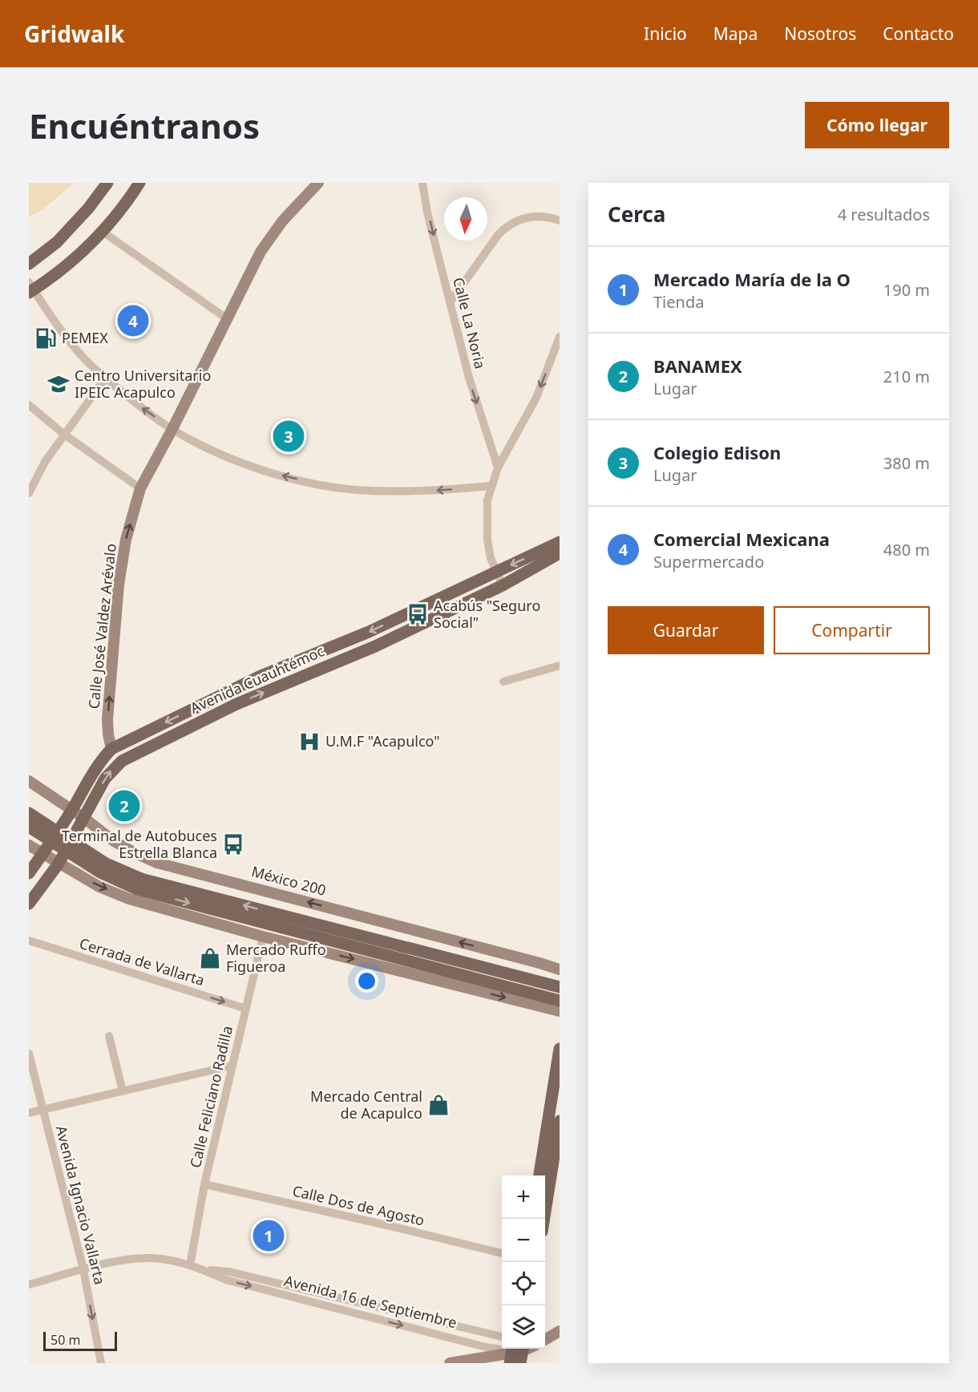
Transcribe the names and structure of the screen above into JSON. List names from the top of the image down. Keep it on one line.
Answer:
{"streets":{"main road":["Avenida Cuauhtémoc"],"street":["Calle La Noria","Calle José Valdez Arévalo","México 200","Cerrada de Vallarta","Calle Feliciano Radilla","Avenida Ignacio Vallarta","Calle Dos de Agosto","Avenida 16 de Septiembre"]},"crossings":[["Calle José Valdez Arévalo","Avenida Cuauhtémoc"],["Avenida Cuauhtémoc","México 200"],["Cerrada de Vallarta","Calle Feliciano Radilla"],["Calle Feliciano Radilla","Calle Dos de Agosto"],["Calle Feliciano Radilla","Avenida 16 de Septiembre"],["Avenida Ignacio Vallarta","Avenida 16 de Septiembre"]],"one_way":["Calle La Noria","Calle José Valdez Arévalo"],"places":{"fuel station":["PEMEX"],"school or university":["Centro Universitario IPEIC Acapulco"],"bus stop":["Acabús \"Seguro Social\"","Terminal de Autobuces Estrella Blanca"],"hospital":["U.M.F \"Acapulco\""],"shop":["Mercado Ruffo Figueroa","Mercado Central de Acapulco"]},"scale_bar":"50 m","north":"bottom","page":{"header":"Gridwalk","nav":["Inicio","Mapa","Nosotros","Contacto"],"buttons":["Cómo llegar",["Guardar","Compartir"]],"title":"Encuéntranos","heading":["Cerca","4 resultados"],"list":[{"mark":"1","name":"Mercado María de la O","note":"Tienda","value":"190 m"},{"mark":"2","name":"BANAMEX","note":"Lugar","value":"210 m"},{"mark":"3","name":"Colegio Edison","note":"Lugar","value":"380 m"},{"mark":"4","name":"Comercial Mexicana","note":"Supermercado","value":"480 m"}],"pins":["4","3","2","1"],"map_buttons":["+","−"],"scale":"50 m"}}
